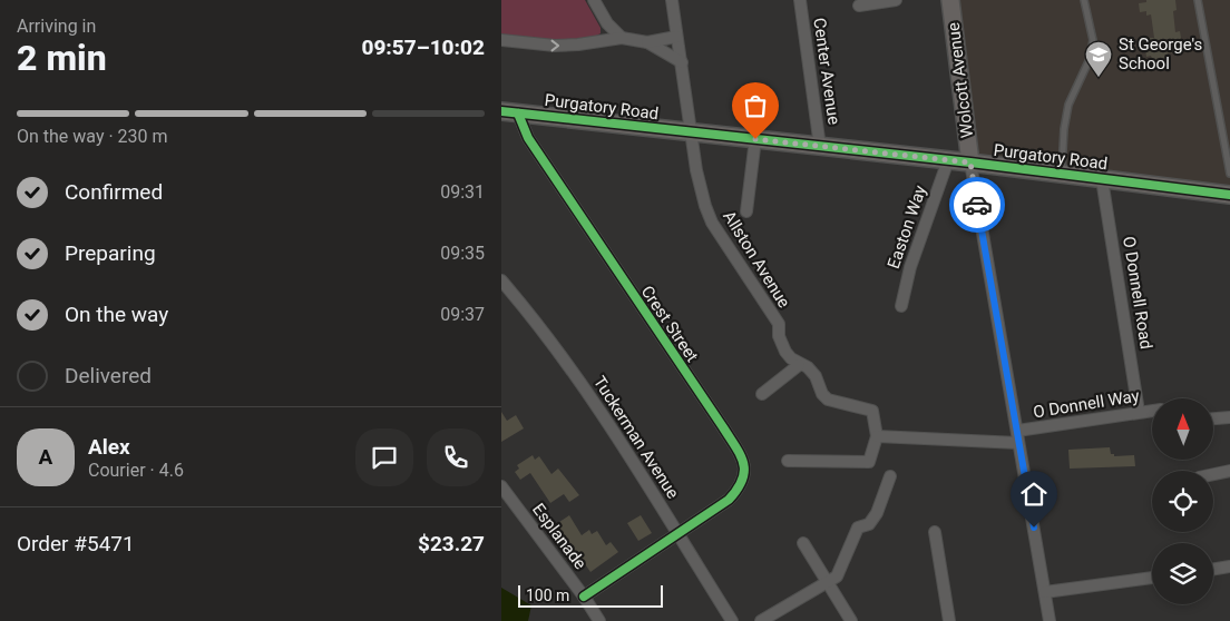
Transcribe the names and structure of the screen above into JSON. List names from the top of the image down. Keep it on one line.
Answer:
{"streets":{"street":["Center Avenue","Wolcott Avenue","Purgatory Road","Easton Way","Allston Avenue","O Donnell Road","Crest Street","O Donnell Way","Tuckerman Avenue","Esplanade"]},"crossings":[["Center Avenue","Purgatory Road"],["Wolcott Avenue","Purgatory Road"],["Wolcott Avenue","O Donnell Way"],["Purgatory Road","Easton Way"],["Purgatory Road","Allston Avenue"],["Purgatory Road","O Donnell Road"],["Purgatory Road","Crest Street"],["O Donnell Road","O Donnell Way"],["Crest Street","Tuckerman Avenue"]],"places":{"school or university":["St George's School"]},"scale_bar":"100 m","north":"top","page":{"heading":["2 min","Arriving in","09:57–10:02"],"panel":["Alex","Courier · 4.6","Order #5471","$23.27"],"bar":"On the way · 230 m","list":[["Confirmed","09:31"],["Preparing","09:35"],["On the way","09:37"],"Delivered"],"round":"A","scale":"100 m"}}
